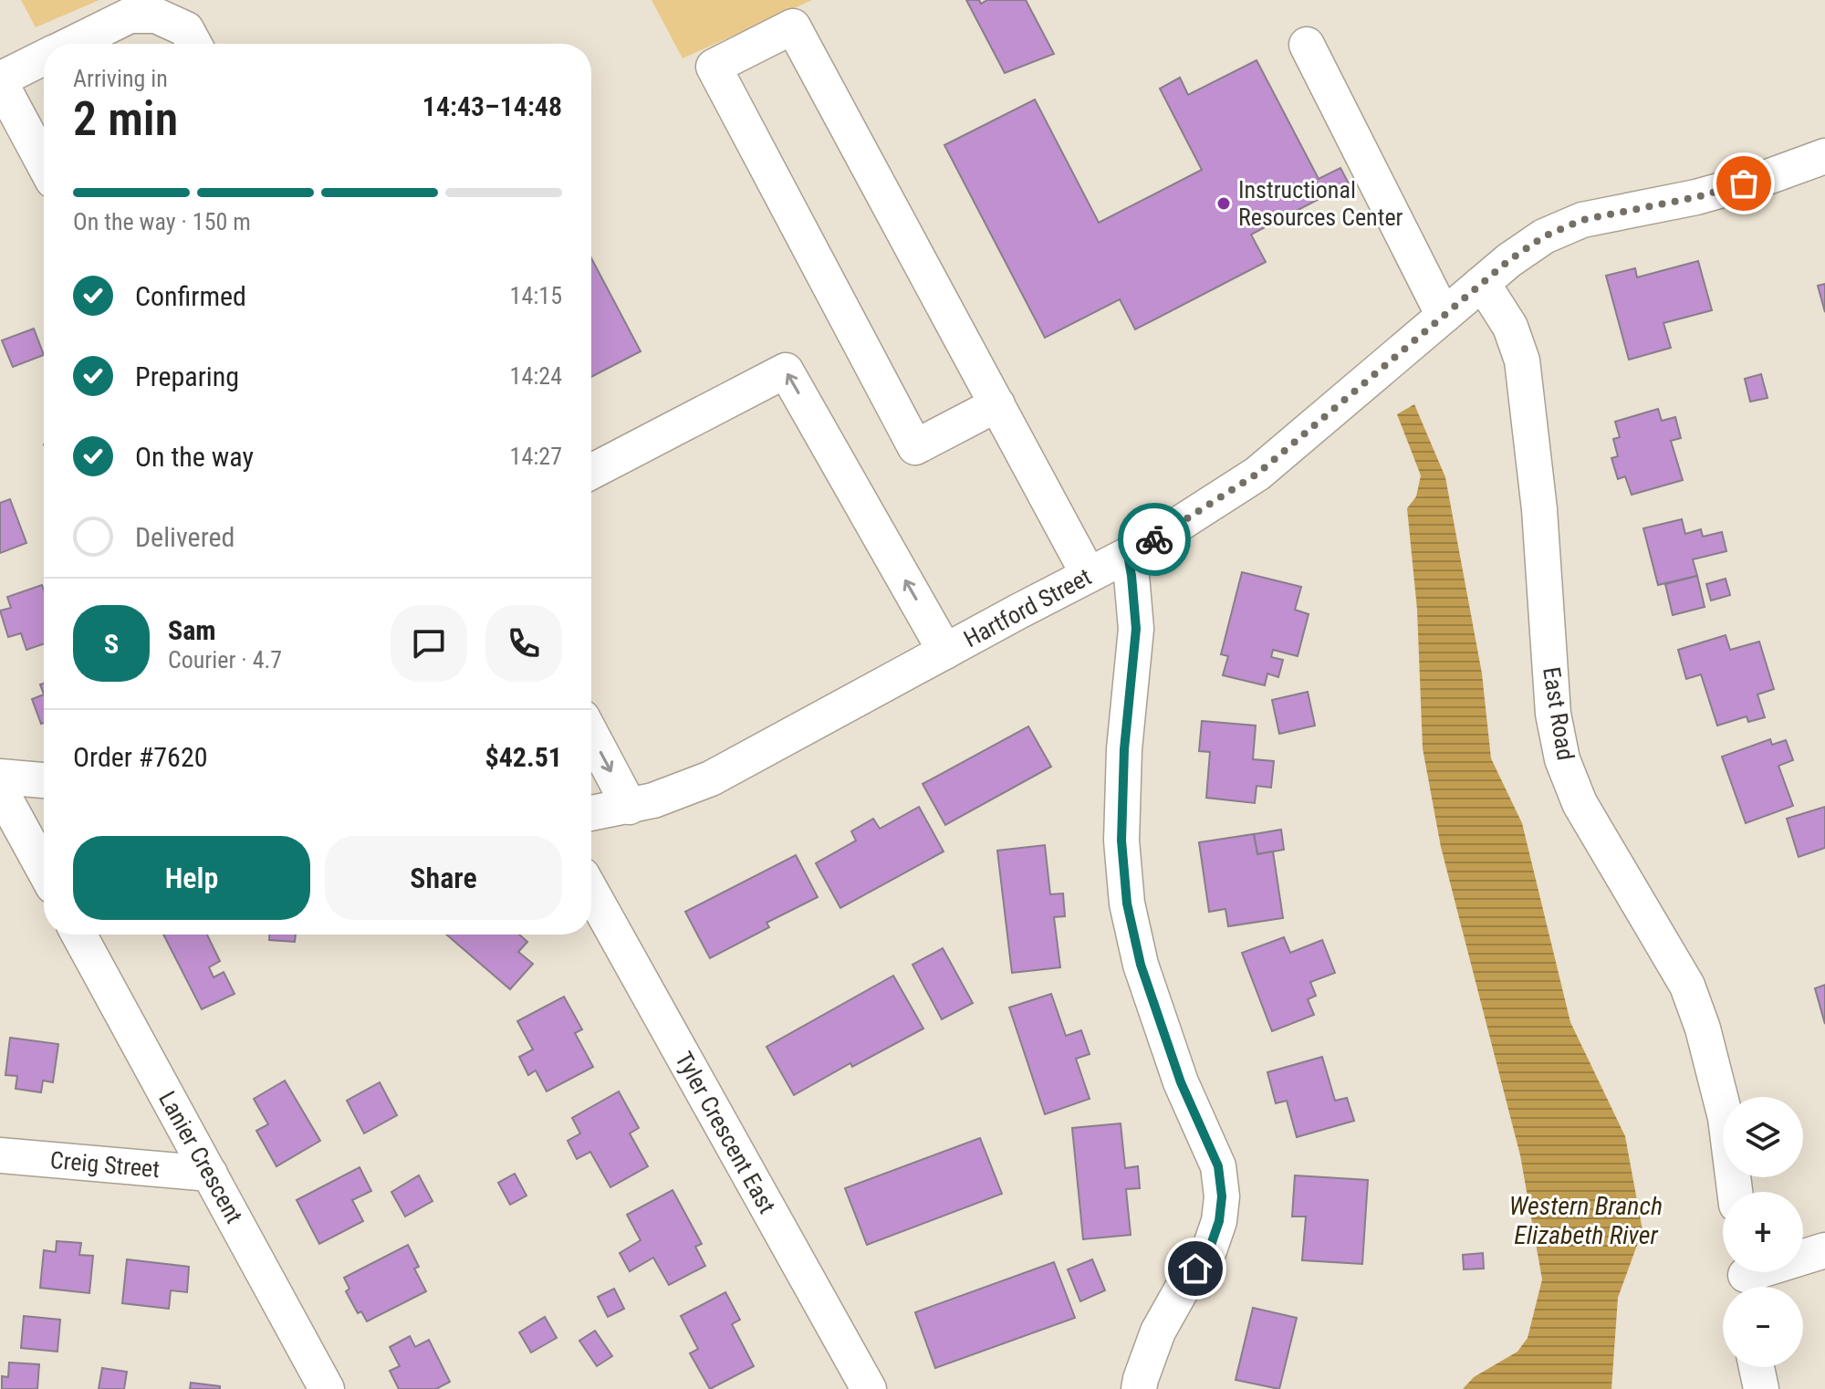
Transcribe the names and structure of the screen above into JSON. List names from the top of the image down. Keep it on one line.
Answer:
{"streets":{"street":["Hartford Street","East Road","Tyler Crescent East","Lanier Crescent","Creig Street"]},"crossings":[["Hartford Street","East Road"],["Lanier Crescent","Creig Street"]],"water":["Western Branch Elizabeth River"],"places":["Instructional Resources Center"],"page":{"heading":["2 min","Arriving in","14:43–14:48"],"panel":["Sam","Courier · 4.7","Order #7620","$42.51"],"bar":"On the way · 150 m","list":[["Confirmed","14:15"],["Preparing","14:24"],["On the way","14:27"],"Delivered"],"round":"S","buttons":["Help","Share"],"map_buttons":["+","−"]}}
